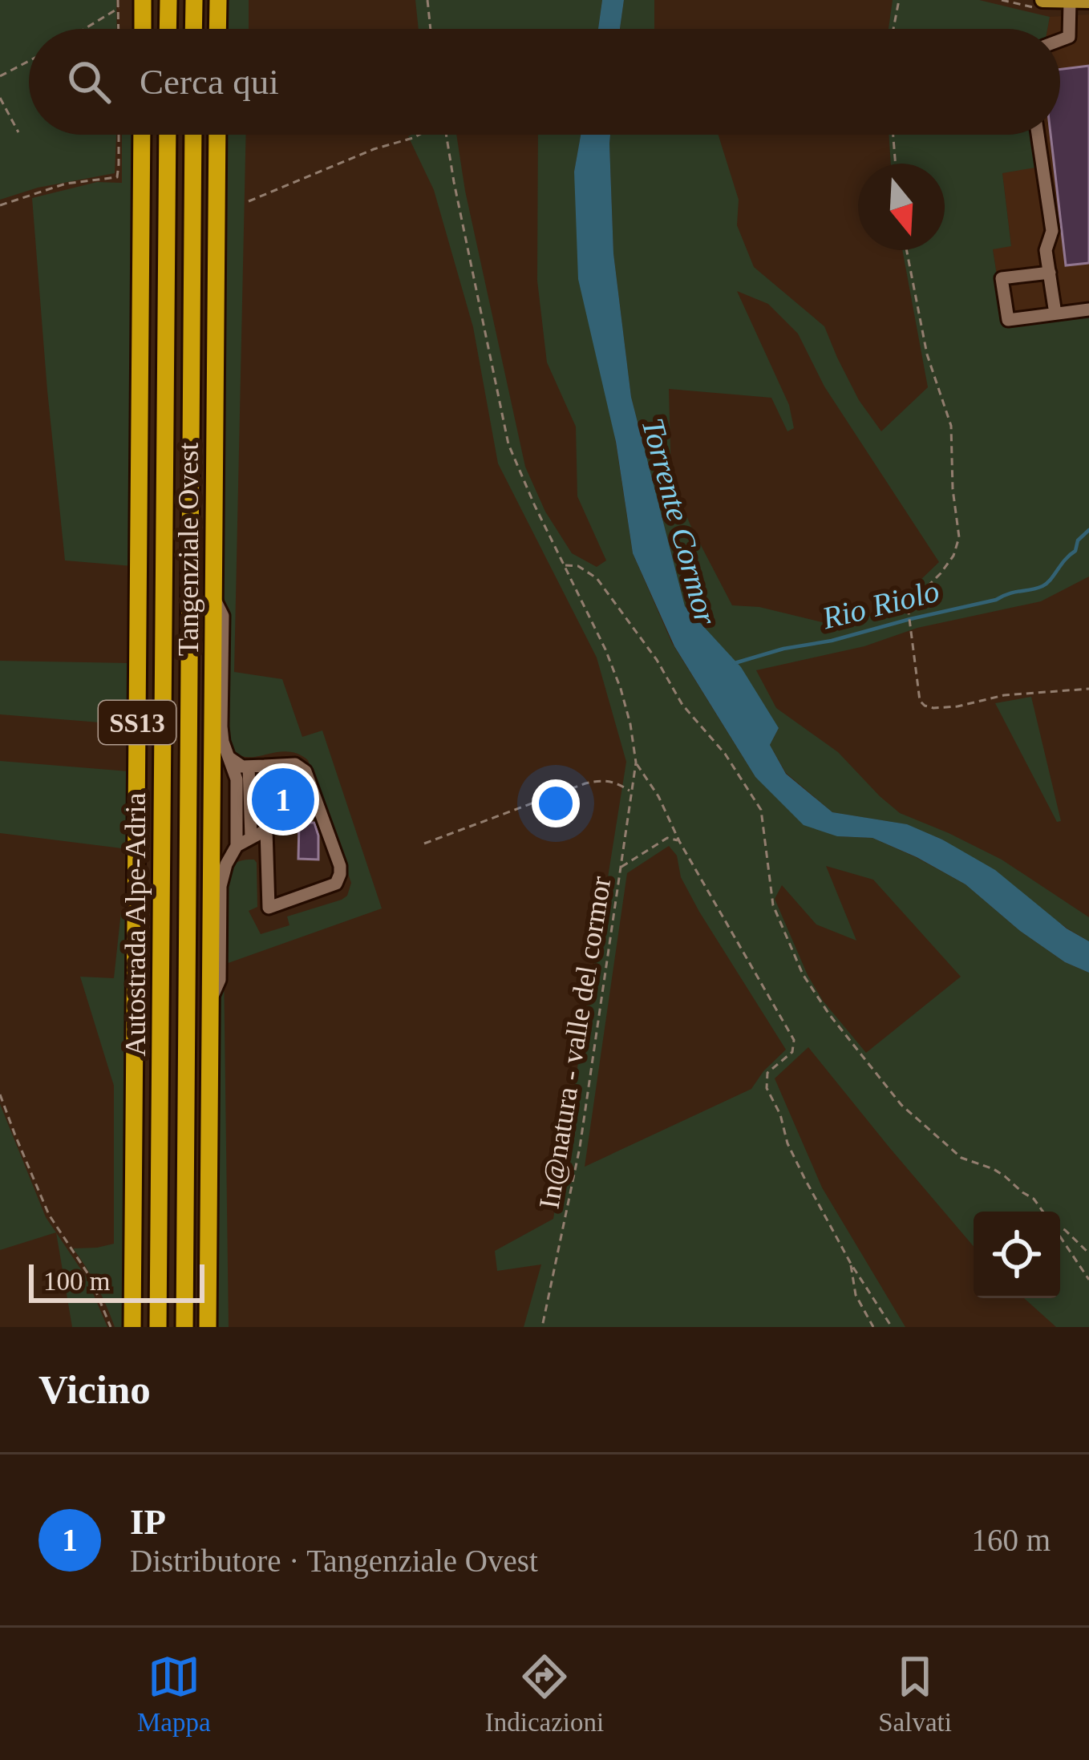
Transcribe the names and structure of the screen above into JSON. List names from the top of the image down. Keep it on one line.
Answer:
{"streets":{"highway":["Tangenziale Ovest","SS13","Autostrada Alpe-Adria"],"path":["In@natura - valle del cormor"]},"water":["Torrente Cormor","Rio Riolo"],"scale_bar":"100 m","north":"bottom","page":{"search":"Cerca qui","pins":"1","scale":"100 m","heading":"Vicino","list":[{"mark":"1","name":"IP","note":"Distributore · Tangenziale Ovest","value":"160 m"}],"nav":["Mappa","Indicazioni","Salvati"]}}
